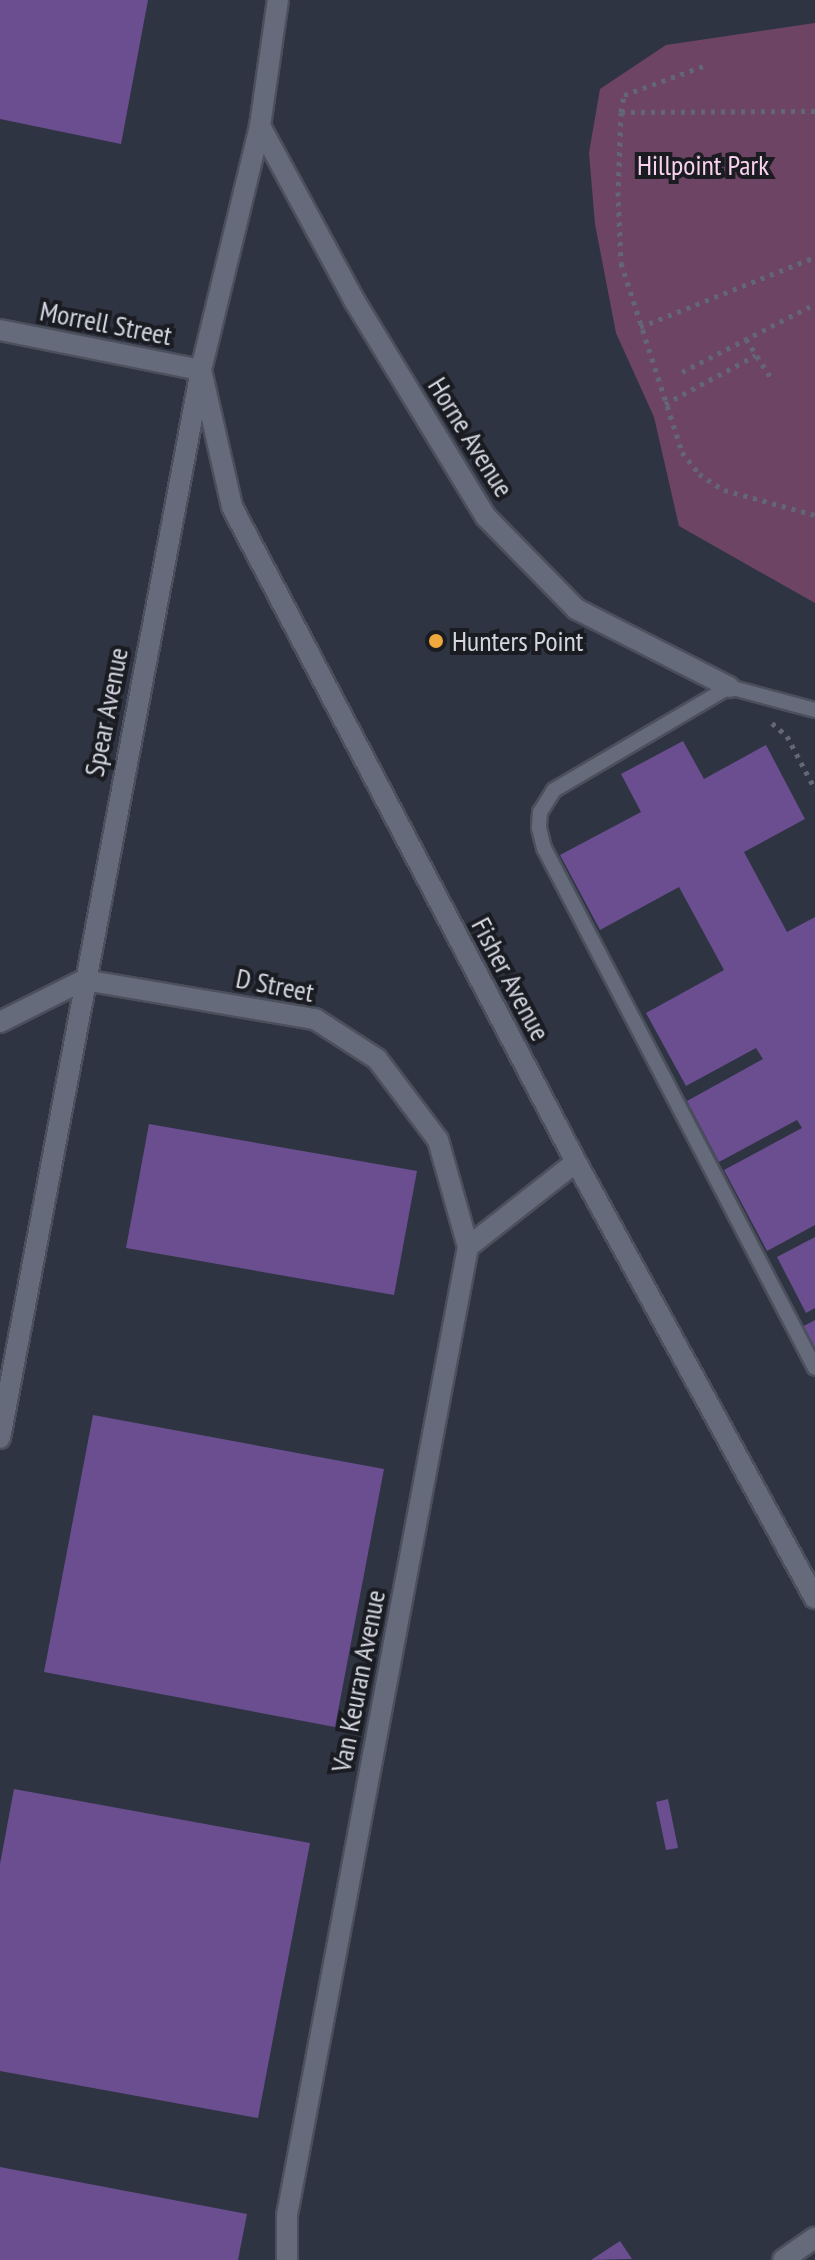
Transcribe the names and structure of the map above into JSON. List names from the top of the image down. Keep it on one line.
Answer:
{"streets":{"street":["Morrell Street","Horne Avenue","Spear Avenue","Fisher Avenue","D Street","Van Keuran Avenue"]},"crossings":[["Morrell Street","Spear Avenue"],["Morrell Street","Fisher Avenue"],["Horne Avenue","Spear Avenue"],["Spear Avenue","Fisher Avenue"],["Spear Avenue","D Street"],["D Street","Van Keuran Avenue"]],"parks":["Hillpoint Park"],"places":["Hunters Point"]}
